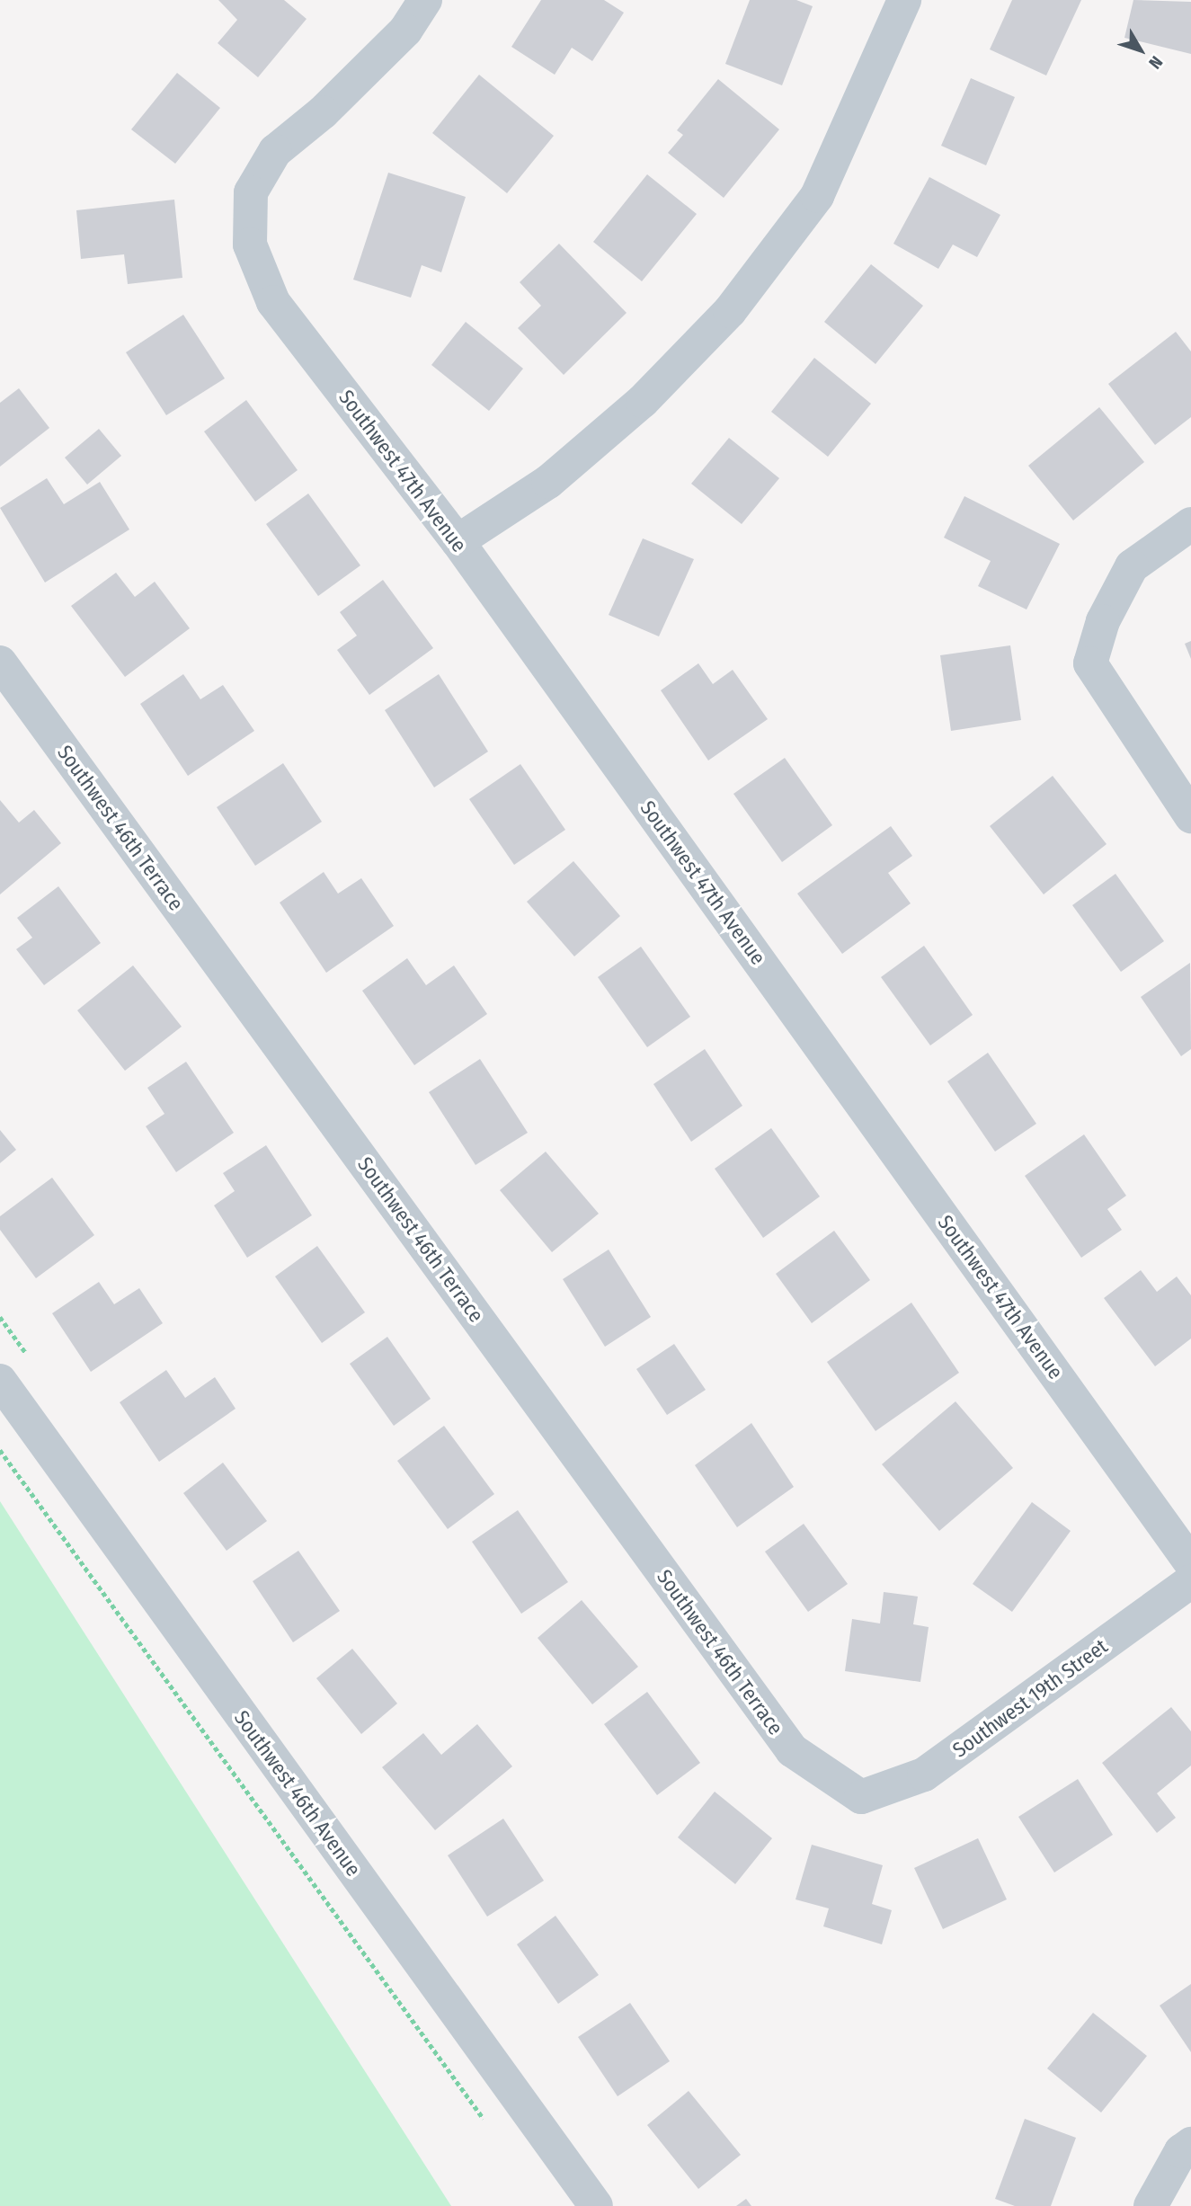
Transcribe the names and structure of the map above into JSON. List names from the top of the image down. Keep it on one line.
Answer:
{"streets":{"street":["Southwest 47th Avenue","Southwest 46th Terrace","Southwest 19th Street","Southwest 46th Avenue"]},"crossings":[["Southwest 46th Terrace","Southwest 19th Street"]],"north":"bottom right"}
